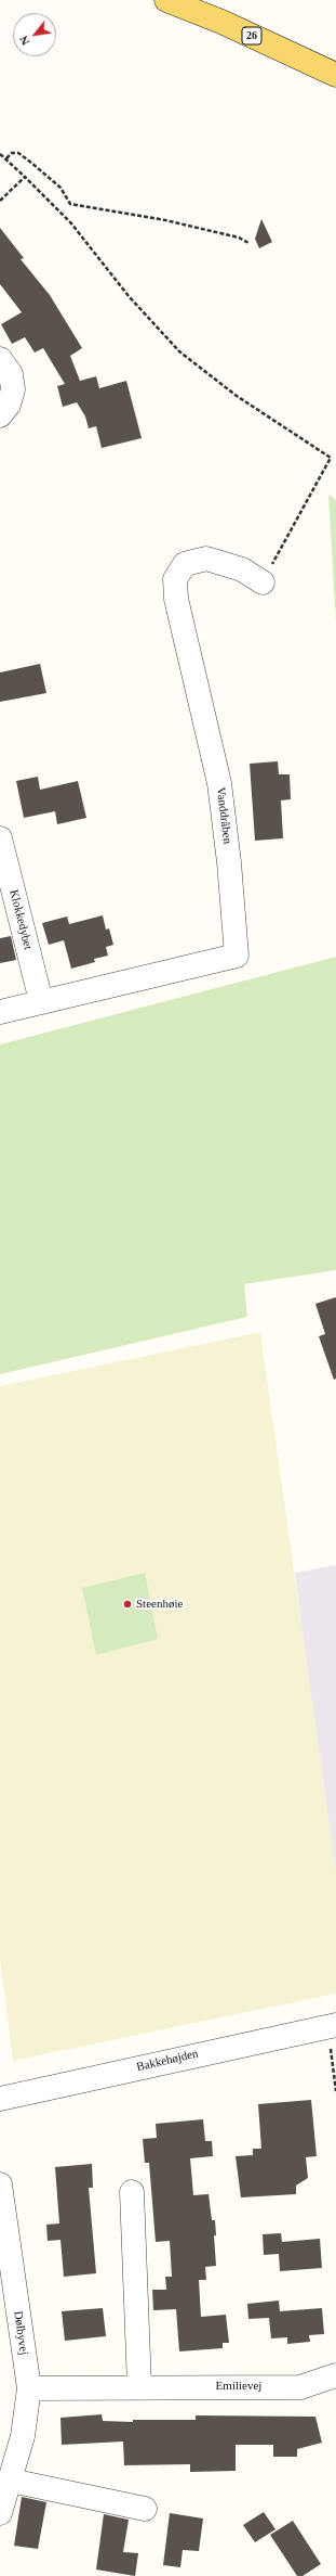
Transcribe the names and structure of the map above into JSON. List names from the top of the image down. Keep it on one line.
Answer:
{"streets":{"main road":["26"],"street":["Vanddråben","Klokkedybet","Bakkehøjden","Dølbyvej","Emilievej"]},"crossings":[["Vanddråben","Klokkedybet"],["Dølbyvej","Emilievej"]],"places":["Steenhøie"],"north":"bottom left"}
